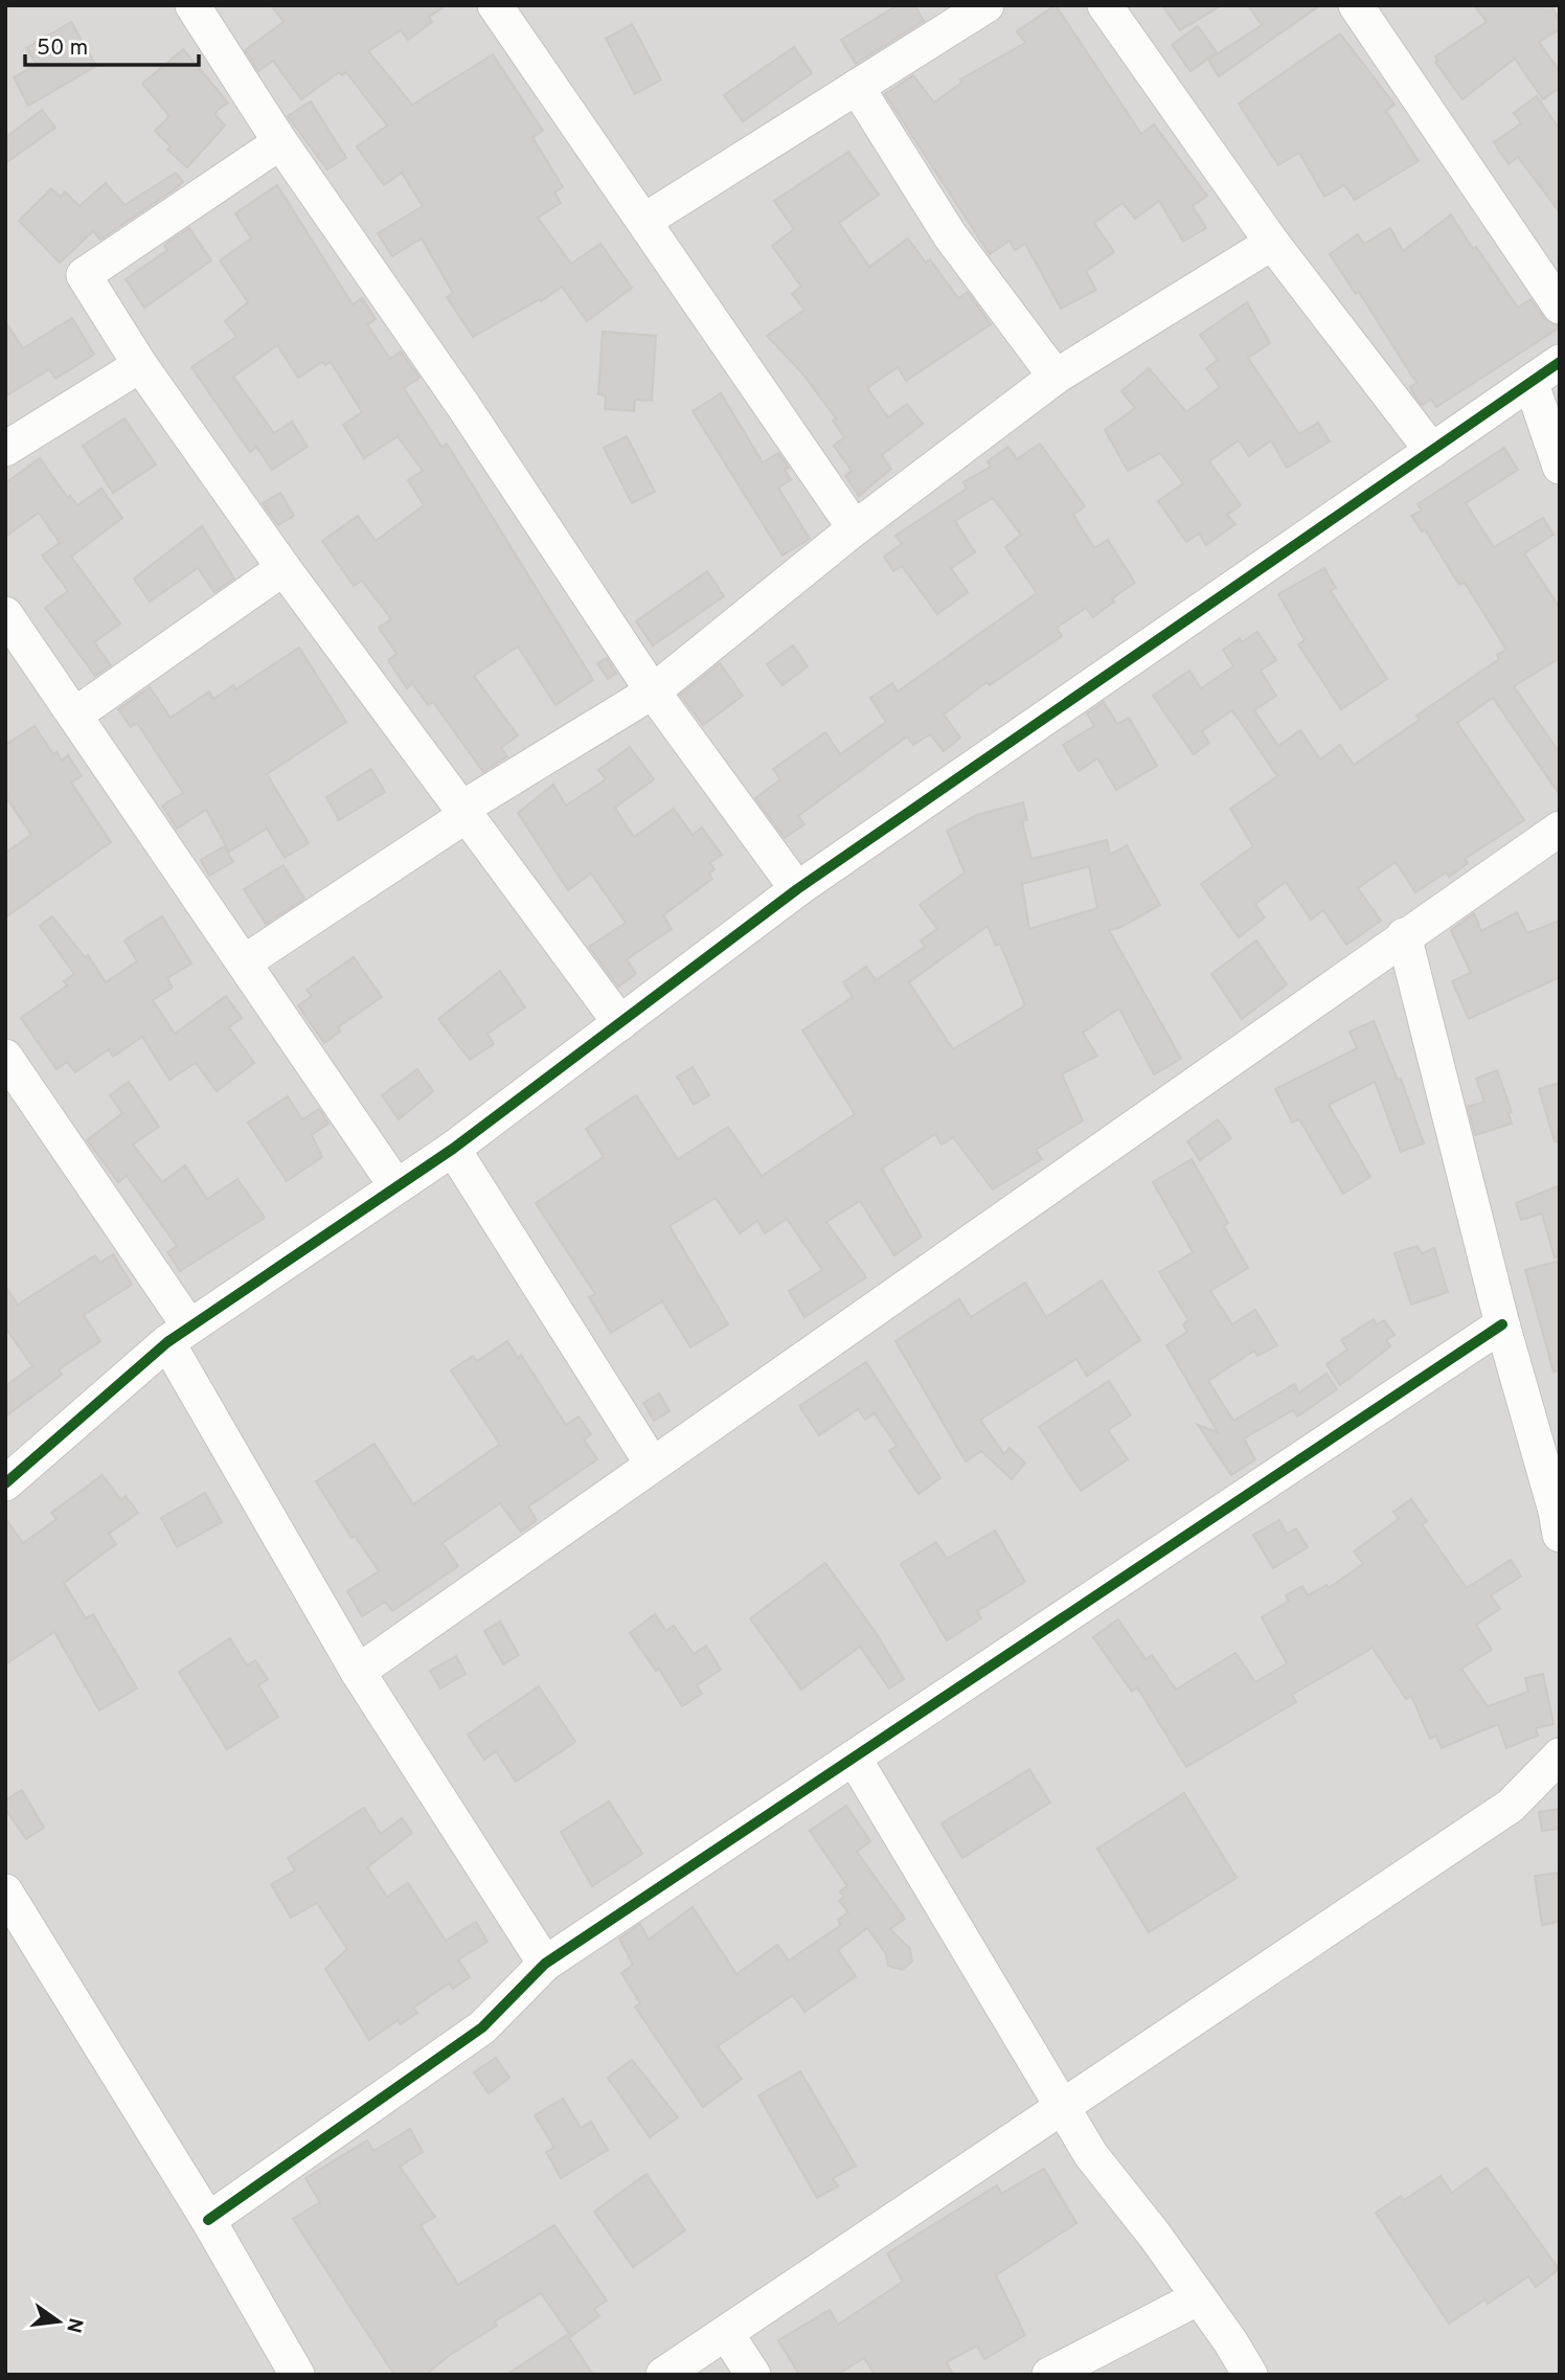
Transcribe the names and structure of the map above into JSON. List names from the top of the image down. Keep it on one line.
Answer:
{"scale_bar":"50 m","north":"right"}
